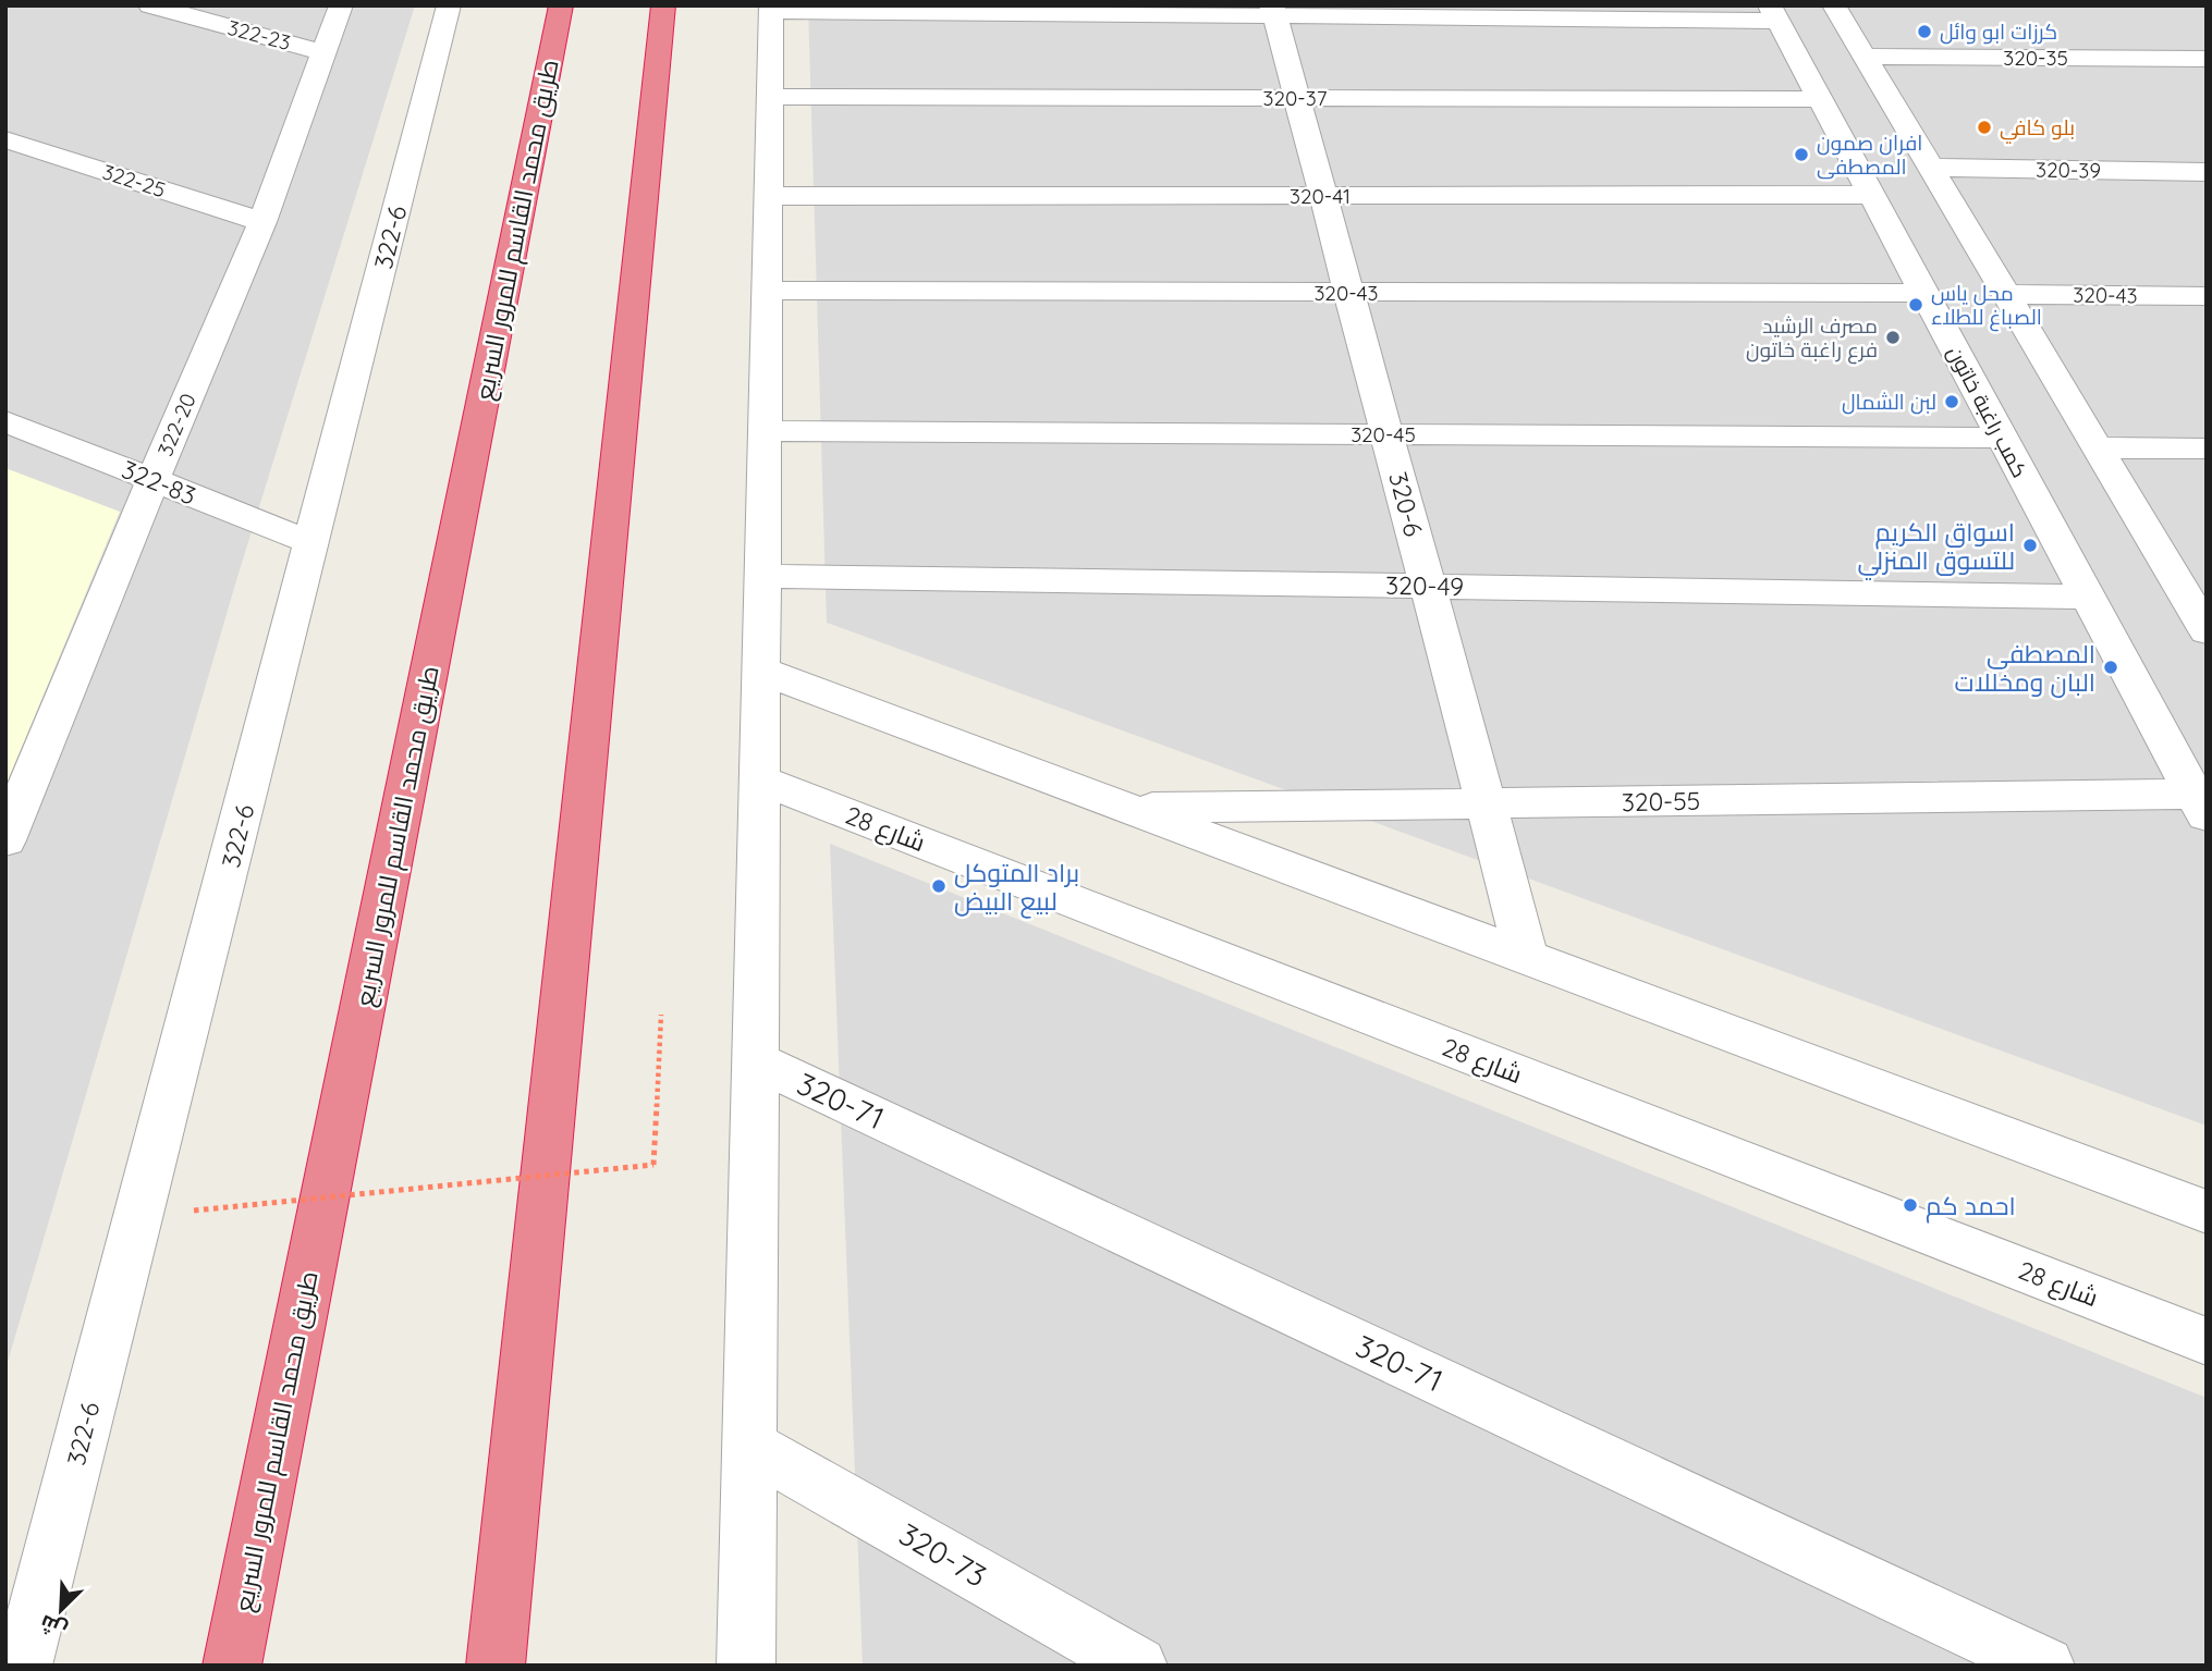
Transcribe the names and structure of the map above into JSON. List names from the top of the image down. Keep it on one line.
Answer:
{"streets":{"highway":["طريق محمد القاسم للمرور السريع"],"street":["322-23","320-35","320-37","320-39","322-25","320-41","322-6","320-43","كمب راغبة خاتون","322-20","320-45","322-83","320-6","320-49","320-55","شارع 28","320-71","320-73"]},"crossings":[["322-23","322-20"],["320-37","كمب راغبة خاتون"],["320-37","320-6"],["322-25","322-20"],["320-41","كمب راغبة خاتون"],["320-41","320-6"],["322-6","322-83"],["320-43","كمب راغبة خاتون"],["320-43","320-6"],["كمب راغبة خاتون","320-45"],["كمب راغبة خاتون","320-49"],["كمب راغبة خاتون","320-55"],["322-20","322-83"],["320-45","320-6"],["320-6","320-49"],["320-6","320-55"]],"places":["كرزات ابو وائل","بلو كافي","افران صمون المصطفى","محل ياس الصباغ للطلاء","مصرف الرشيد فرع راغبة خاتون","لبن الشمال","اسواق الكريم للتسوق المنزلي","المصطفى البان ومخللات","براد المتوكل لبيع البيض","احمد كم"],"north":"bottom left"}
